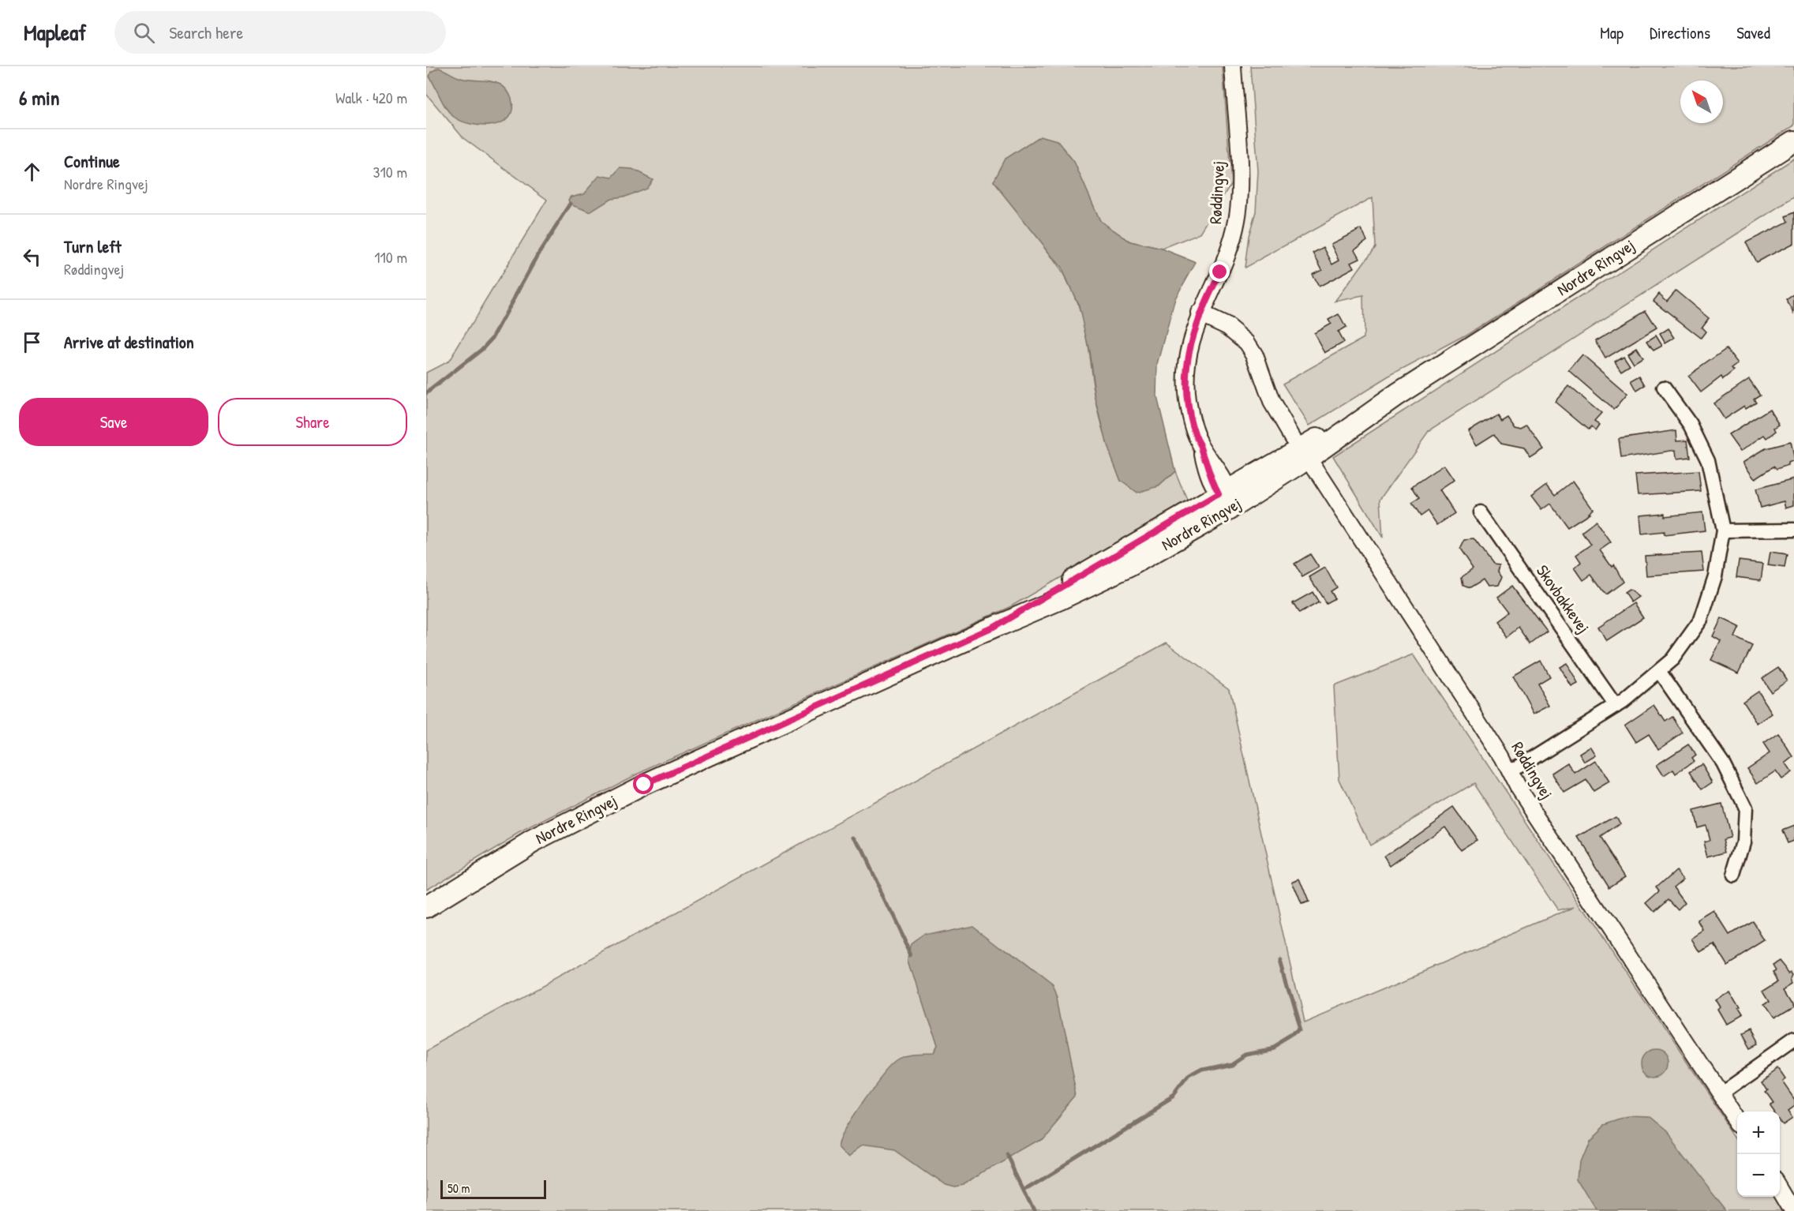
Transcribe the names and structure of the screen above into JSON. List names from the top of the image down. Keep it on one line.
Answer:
{"streets":{"main road":["Nordre Ringvej"],"street":["Røddingvej","Skovbakkevej"]},"crossings":[["Røddingvej","Nordre Ringvej"]],"scale_bar":"50 m","north":"top left","page":{"header":"Mapleaf","search":"Search here","nav":["Map","Directions","Saved"],"heading":["6 min","Walk · 420 m"],"list":[["Continue","Nordre Ringvej","310 m"],["Turn left","Røddingvej","110 m"],"Arrive at destination"],"buttons":["Save","Share"],"map_buttons":["+","−"],"scale":"50 m"}}
